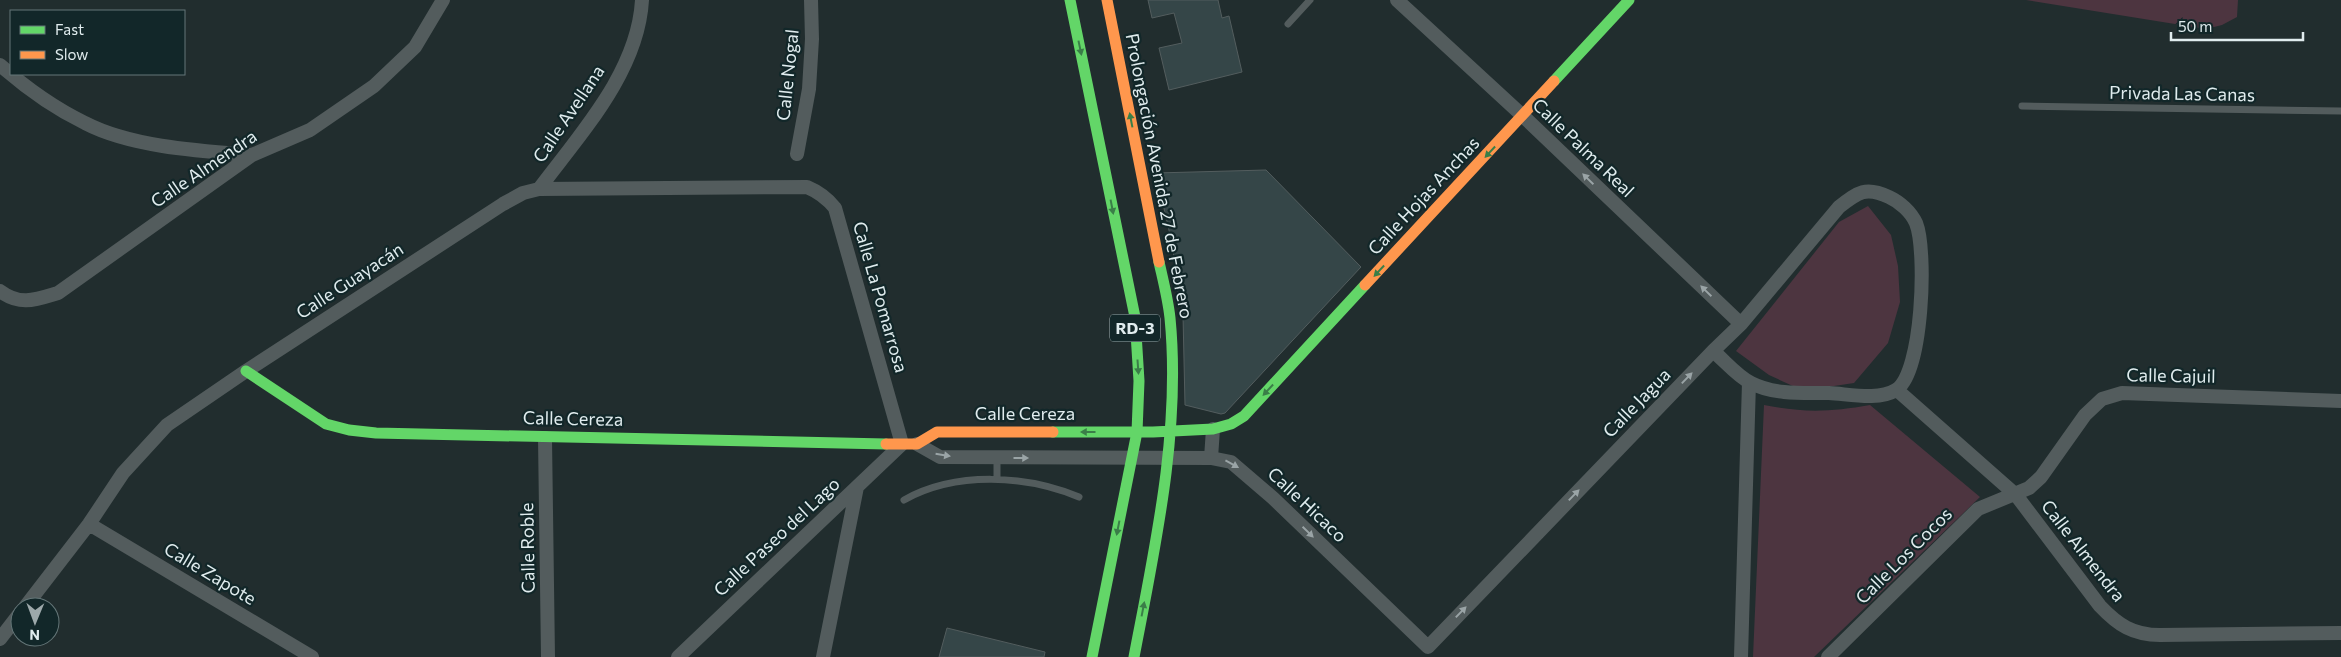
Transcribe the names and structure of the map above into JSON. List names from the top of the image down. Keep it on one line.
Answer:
{"streets":{"street":["Calle Nogal","Calle Avellana","Calle Palma Real","Calle Almendra","Prolongación Avenida 27 de Febrero","Calle Hojas Anchas","Calle Guayacán","Calle La Pomarrosa","RD-3","Calle Cajuil","Calle Jagua","Calle Cereza","Calle Hicaco","Calle Paseo del Lago","Calle Roble","Calle Los Cocos","Calle Zapote"],"lane":["Privada Las Canas"]},"crossings":[["Calle Avellana","Calle Guayacán"],["Calle Palma Real","Calle Hojas Anchas"],["Calle Palma Real","Calle Jagua"],["Calle Almendra","Calle Cajuil"],["Calle Almendra","Calle Jagua"],["Calle Almendra","Calle Los Cocos"],["Prolongación Avenida 27 de Febrero","Calle Cereza"],["Prolongación Avenida 27 de Febrero","Calle Hicaco"],["Calle Hojas Anchas","Calle Cereza"],["Calle Guayacán","Calle La Pomarrosa"],["Calle Guayacán","Calle Cereza"],["Calle Guayacán","Calle Zapote"],["Calle La Pomarrosa","Calle Cereza"],["Calle La Pomarrosa","Calle Paseo del Lago"],["RD-3","Calle Cereza"],["RD-3","Calle Hicaco"],["Calle Cajuil","Calle Los Cocos"],["Calle Jagua","Calle Hicaco"],["Calle Cereza","Calle Hicaco"],["Calle Cereza","Calle Paseo del Lago"],["Calle Cereza","Calle Roble"]],"one_way":["Calle Palma Real","Calle Hojas Anchas","Calle Jagua","Calle Hicaco"],"legend":["Fast","Slow"],"scale_bar":"50 m","north":"bottom"}
